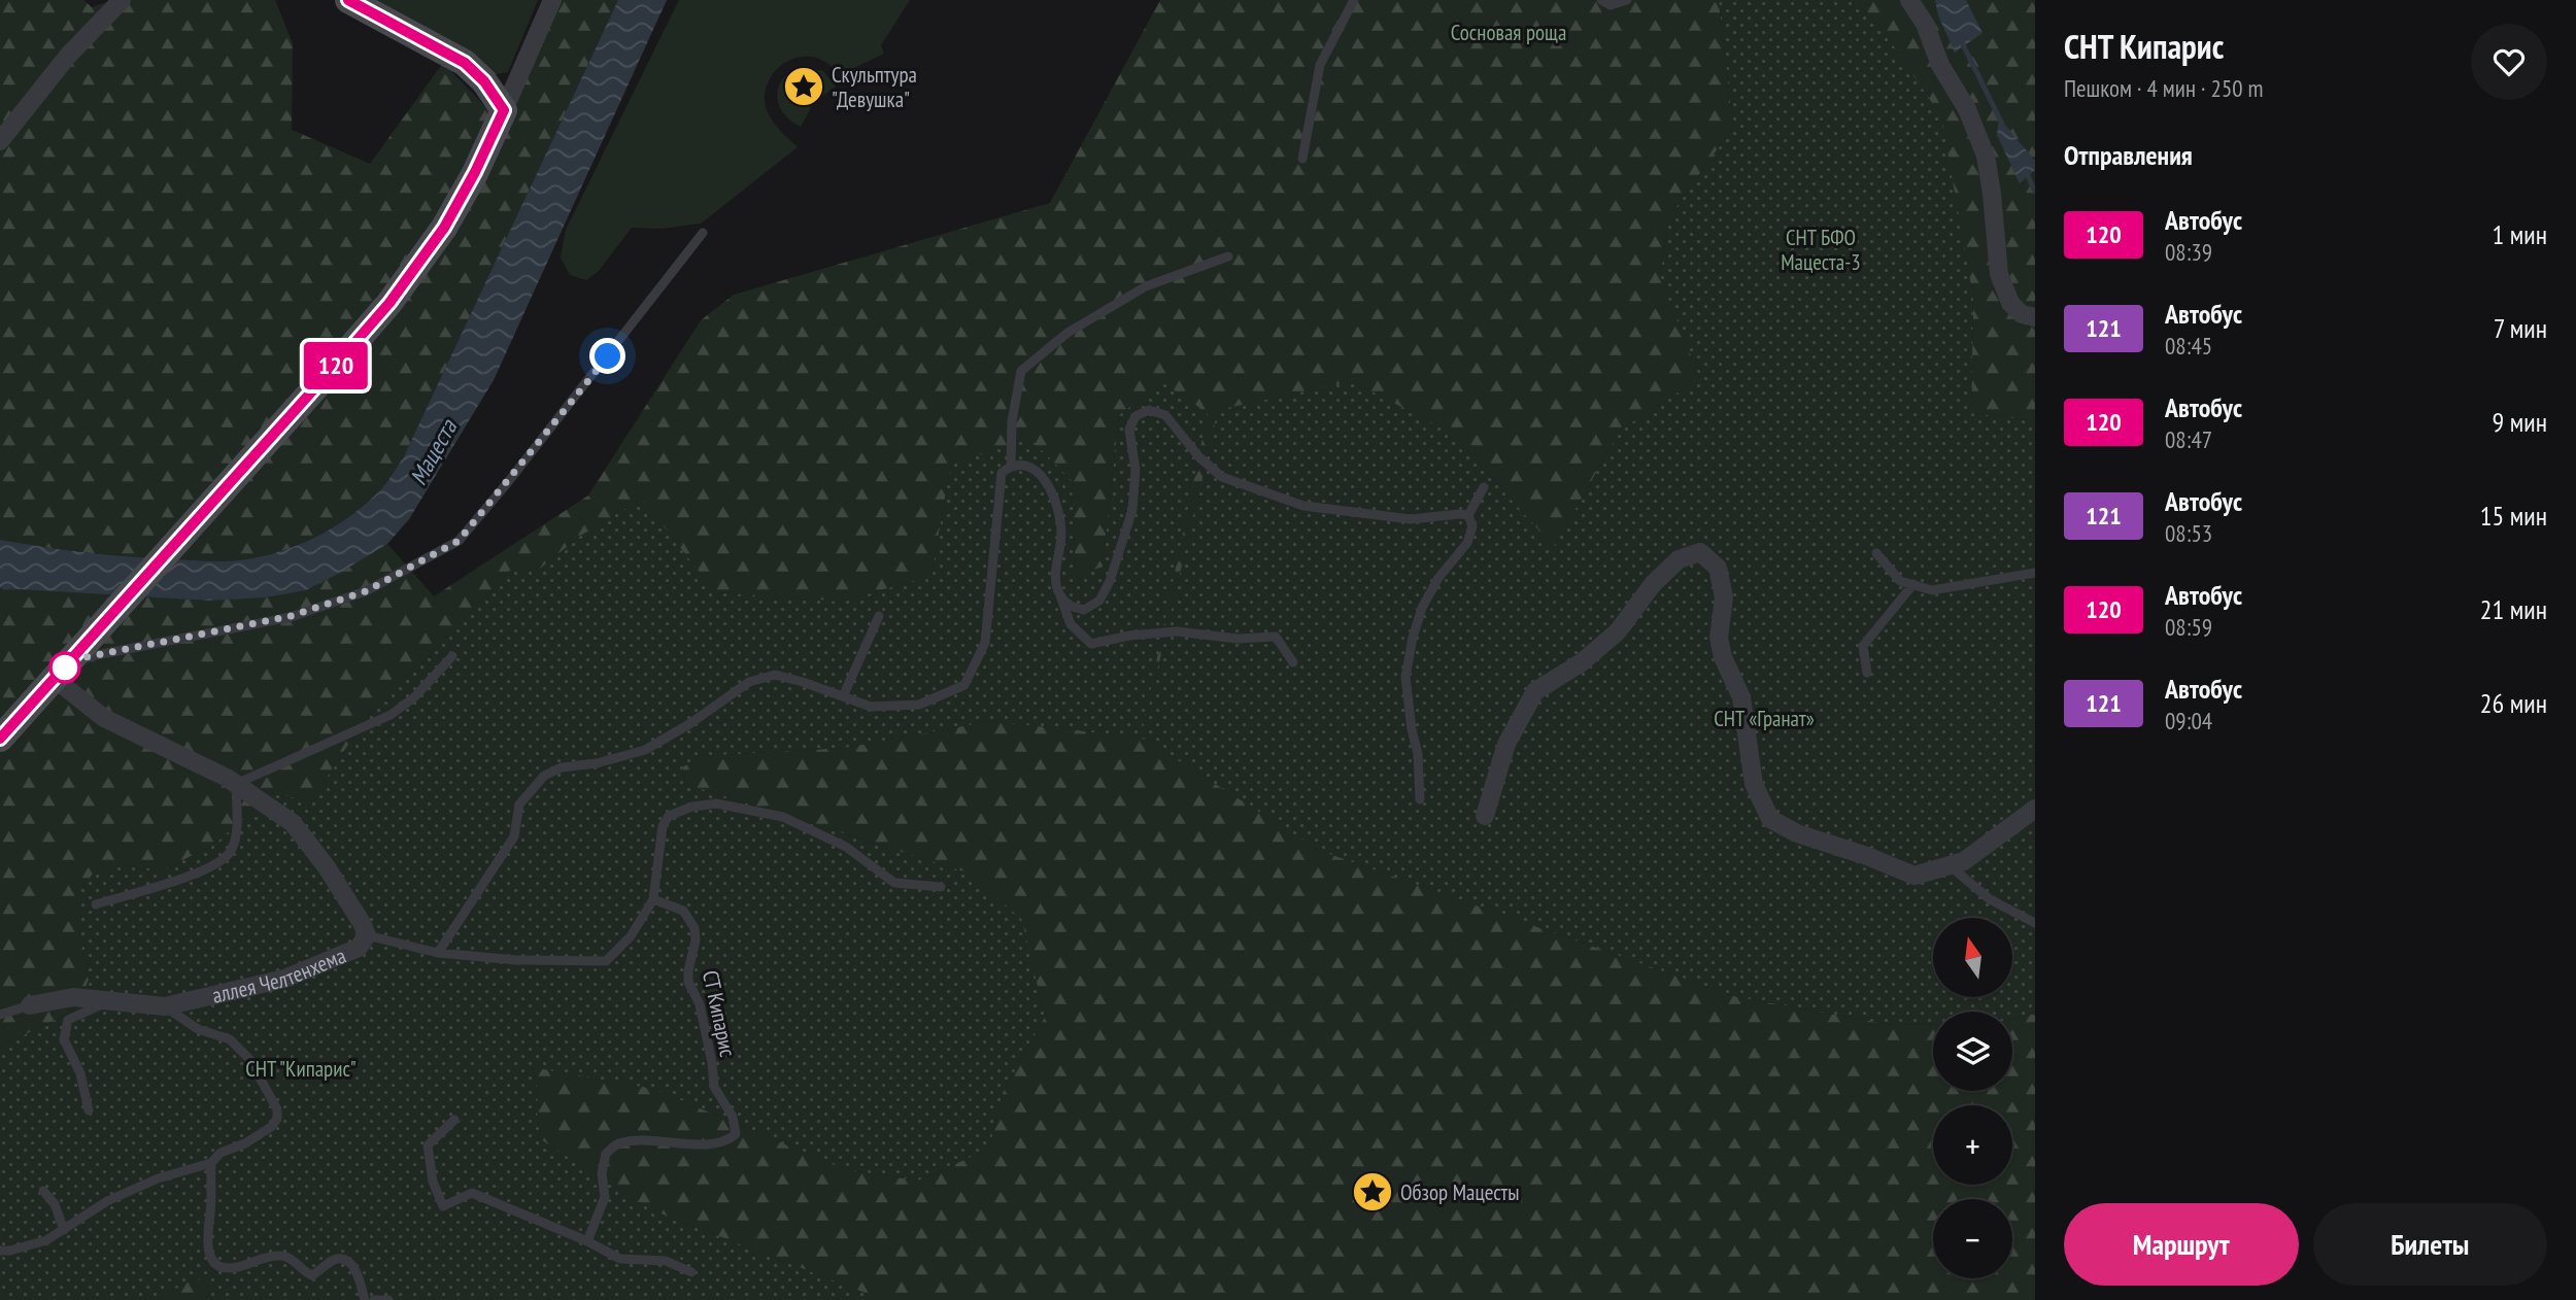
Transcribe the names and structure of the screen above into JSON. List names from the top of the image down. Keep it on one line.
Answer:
{"streets":{"street":["аллея Челтенхема"],"lane":["СТ Кипарис"]},"water":["Мацеста"],"parks":["Сосновая роща","СНТ БФО Мацеста-3","СНТ «Гранат»","СНТ \"Кипарис\""],"places":{"place":["Скульптура \"Девушка\"","Обзор Мацесты"]},"lines":["bus line 120"],"north":"top","page":{"on_map":"120","heading":[["СНТ Кипарис","Пешком · 4 мин · 250 m"],"Отправления"],"list":[{"mark":"120","name":"Автобус","note":"08:39","value":"1 мин"},{"mark":"121","name":"Автобус","note":"08:45","value":"7 мин"},{"mark":"120","name":"Автобус","note":"08:47","value":"9 мин"},{"mark":"121","name":"Автобус","note":"08:53","value":"15 мин"},{"mark":"120","name":"Автобус","note":"08:59","value":"21 мин"},{"mark":"121","name":"Автобус","note":"09:04","value":"26 мин"}],"map_buttons":["+","−"],"buttons":["Маршрут","Билеты"]}}
